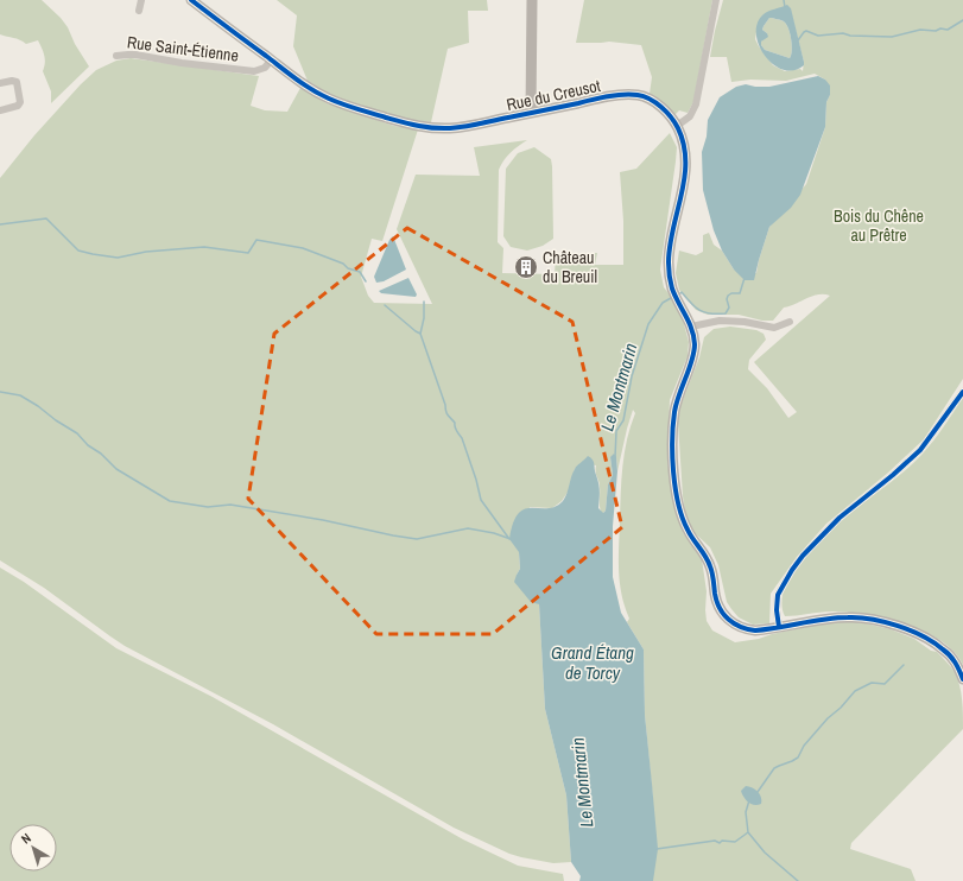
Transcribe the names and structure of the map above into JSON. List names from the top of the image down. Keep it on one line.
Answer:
{"streets":{"street":["Rue Saint-Étienne","Rue du Creusot"]},"crossings":[["Rue Saint-Étienne","Rue du Creusot"]],"water":["Le Montmarin","Grand Étang de Torcy"],"parks":["Bois du Chêne au Prêtre"],"places":{"building":["Château du Breuil"]},"north":"top left"}
